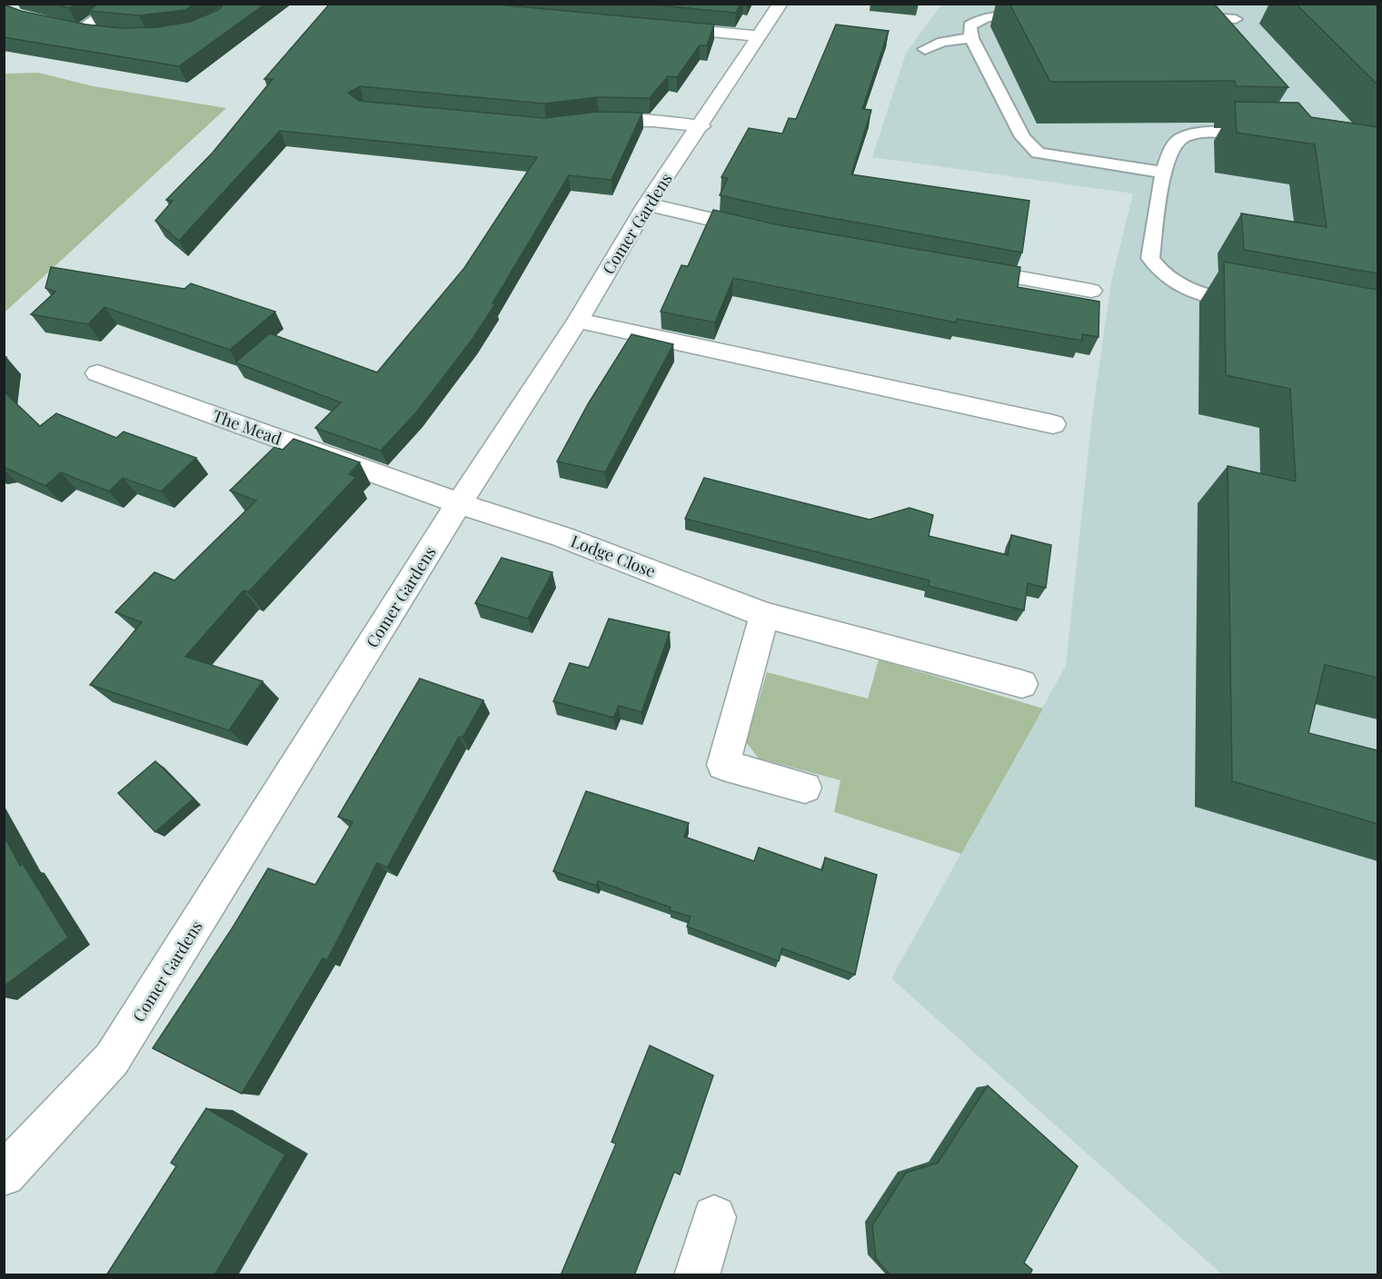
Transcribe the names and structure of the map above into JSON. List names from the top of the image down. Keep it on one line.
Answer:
{"streets":{"street":["Comer Gardens","The Mead","Lodge Close"]},"crossings":[["Comer Gardens","The Mead"],["Comer Gardens","Lodge Close"],["The Mead","Lodge Close"]]}
